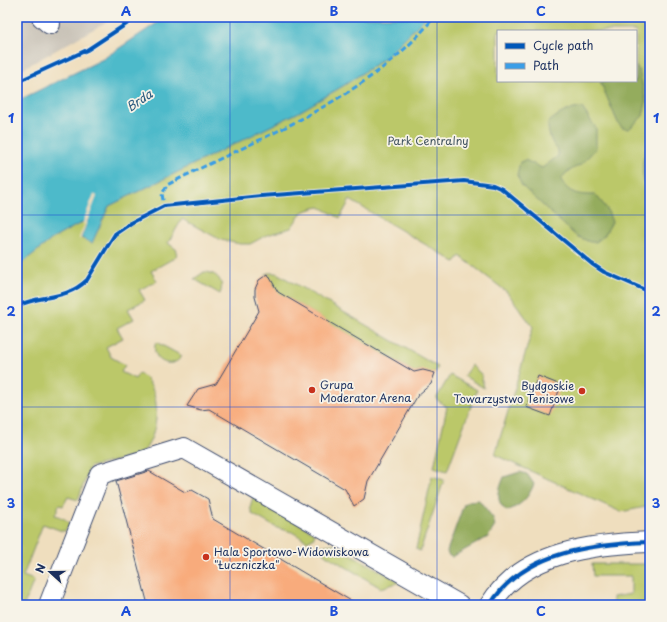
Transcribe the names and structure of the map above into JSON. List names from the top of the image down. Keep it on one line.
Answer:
{"water":["Brda"],"parks":["Park Centralny"],"places":["Grupa Moderator Arena","Bydgoskie Towarzystwo Tenisowe","Hala Sportowo-Widowiskowa \"Łuczniczka\""],"legend":["Cycle path","Path"],"north":"left","grid":{"columns":["A","B","C"],"rows":["1","2","3"]}}
